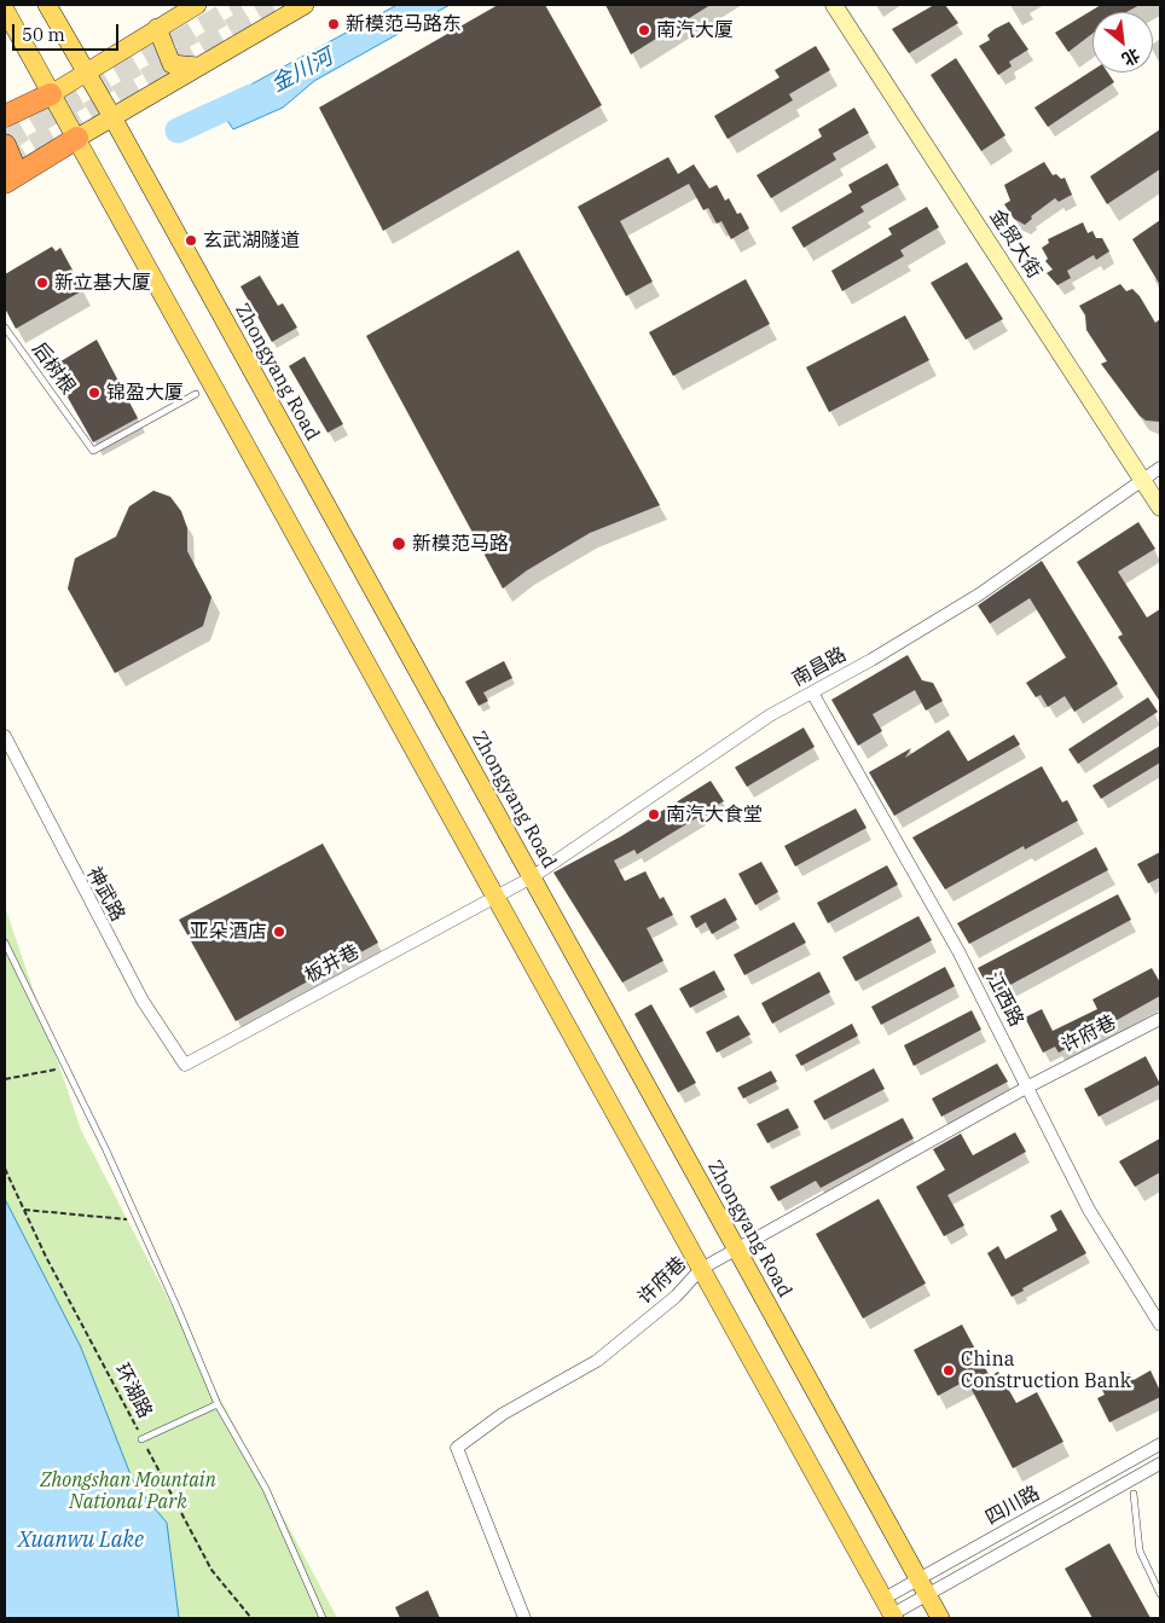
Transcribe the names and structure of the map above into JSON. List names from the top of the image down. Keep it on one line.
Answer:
{"streets":{"main road":["Zhongyang Road"],"street":["金贸大街","南昌路","神武路","板井巷","江西路","许府巷","四川路"],"lane":["后树根"],"path":["环湖路"]},"crossings":[["金贸大街","南昌路"],["Zhongyang Road","南昌路"],["Zhongyang Road","许府巷"],["Zhongyang Road","四川路"],["南昌路","板井巷"],["南昌路","江西路"],["神武路","板井巷"],["江西路","许府巷"]],"water":["金川河","Xuanwu Lake"],"parks":["Zhongshan Mountain National Park"],"places":["新模范马路东","南汽大厦","玄武湖隧道","新立基大厦","锦盈大厦","新模范马路","南汽大食堂","亚朵酒店","China Construction Bank"],"scale_bar":"50 m","north":"bottom right"}
